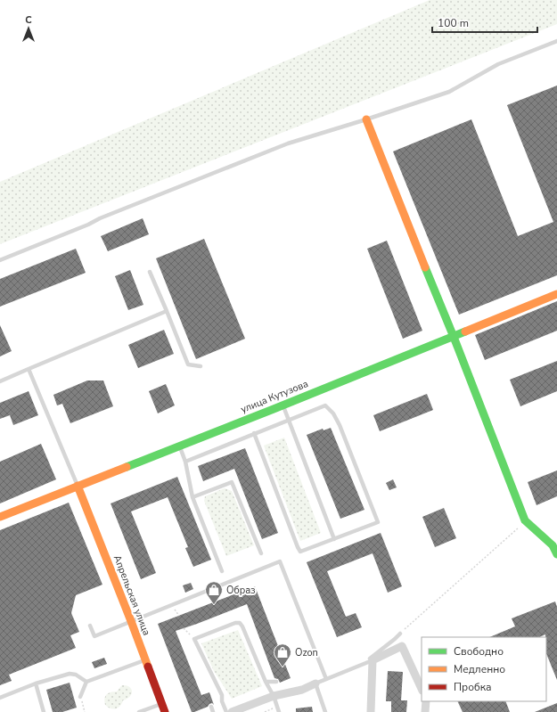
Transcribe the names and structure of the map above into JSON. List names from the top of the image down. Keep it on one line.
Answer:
{"streets":{"street":["улица Кутузова","Апрельская улица"]},"crossings":[["улица Кутузова","Апрельская улица"]],"places":{"shop":["Образ","Ozon"]},"legend":["Свободно","Медленно","Пробка"],"scale_bar":"100 m","north":"top"}
